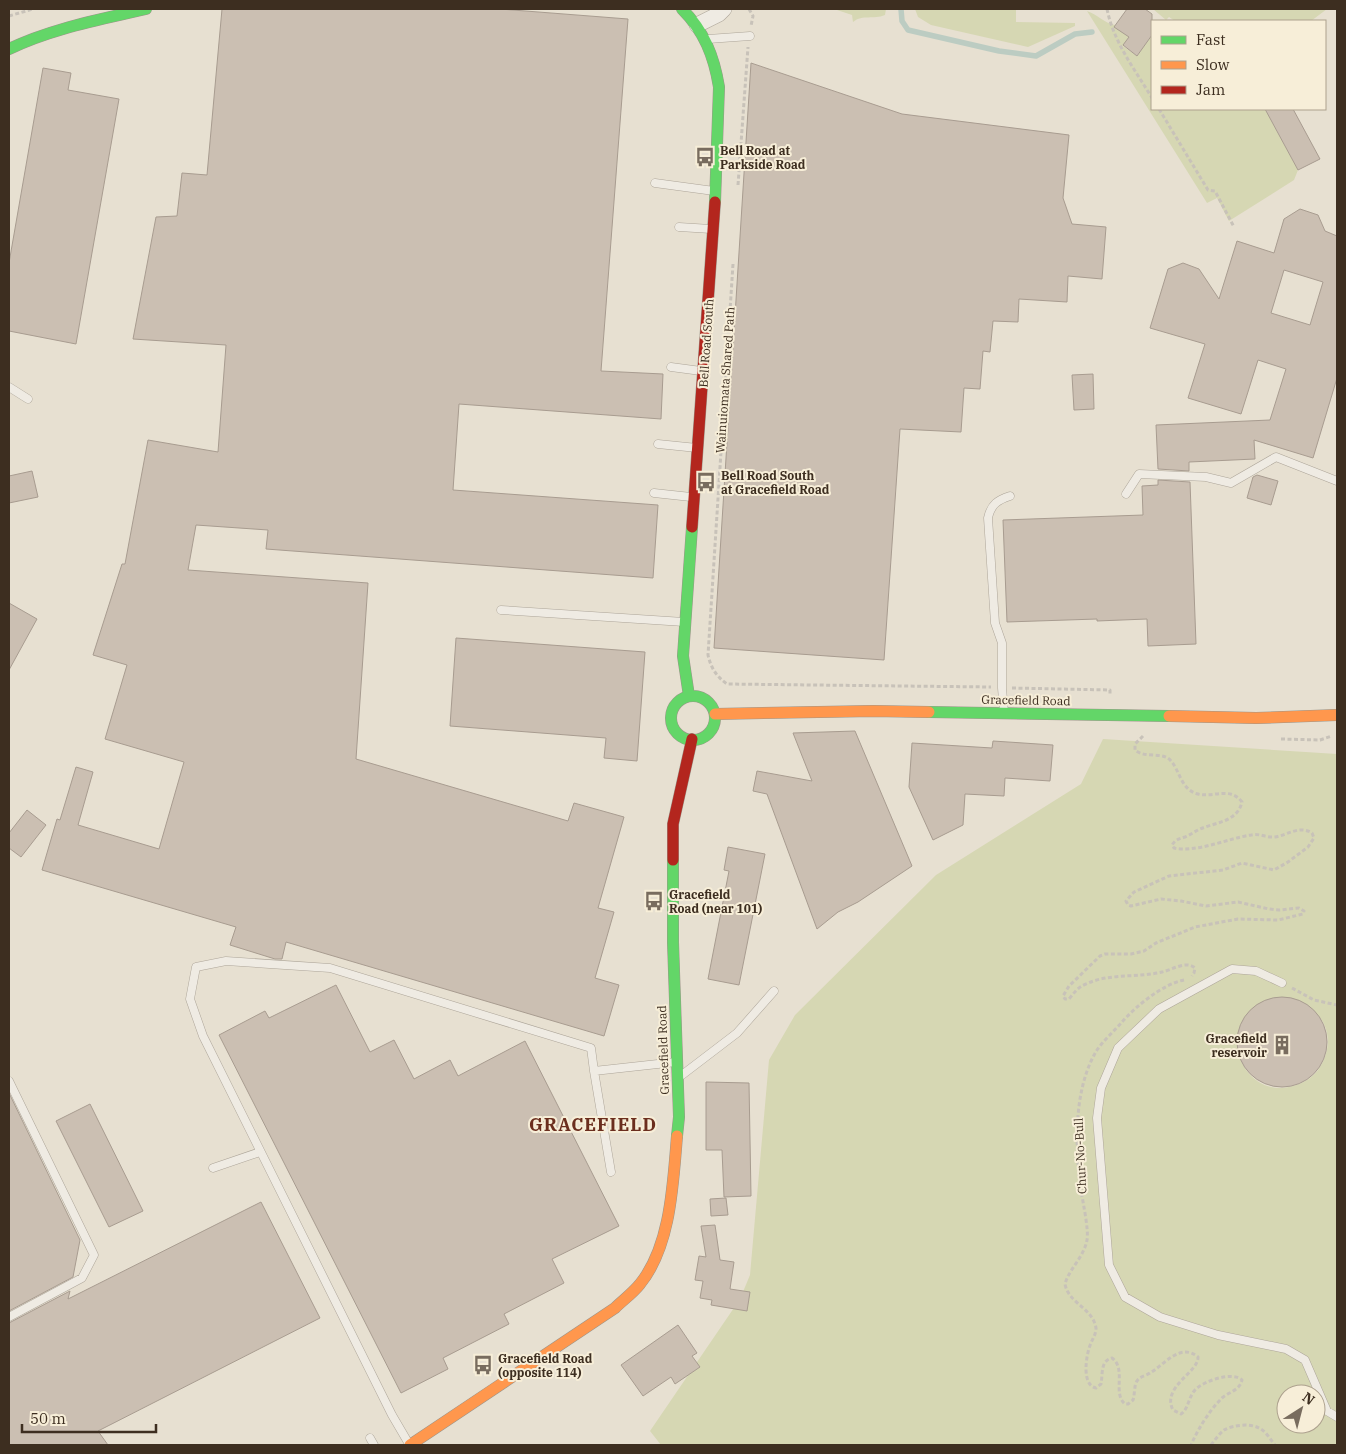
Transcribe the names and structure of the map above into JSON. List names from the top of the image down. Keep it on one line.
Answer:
{"streets":{"main road":["Bell Road South","Gracefield Road"],"path":["Wainuiomata Shared Path","Chur-No-Bull"]},"crossings":[["Bell Road South","Gracefield Road"]],"districts":["GRACEFIELD"],"places":{"bus stop":["Bell Road at Parkside Road","Bell Road South at Gracefield Road","Gracefield Road (near 101)","Gracefield Road (opposite 114)"],"building":["Gracefield reservoir"]},"legend":["Fast","Slow","Jam"],"scale_bar":"50 m","north":"top right"}
